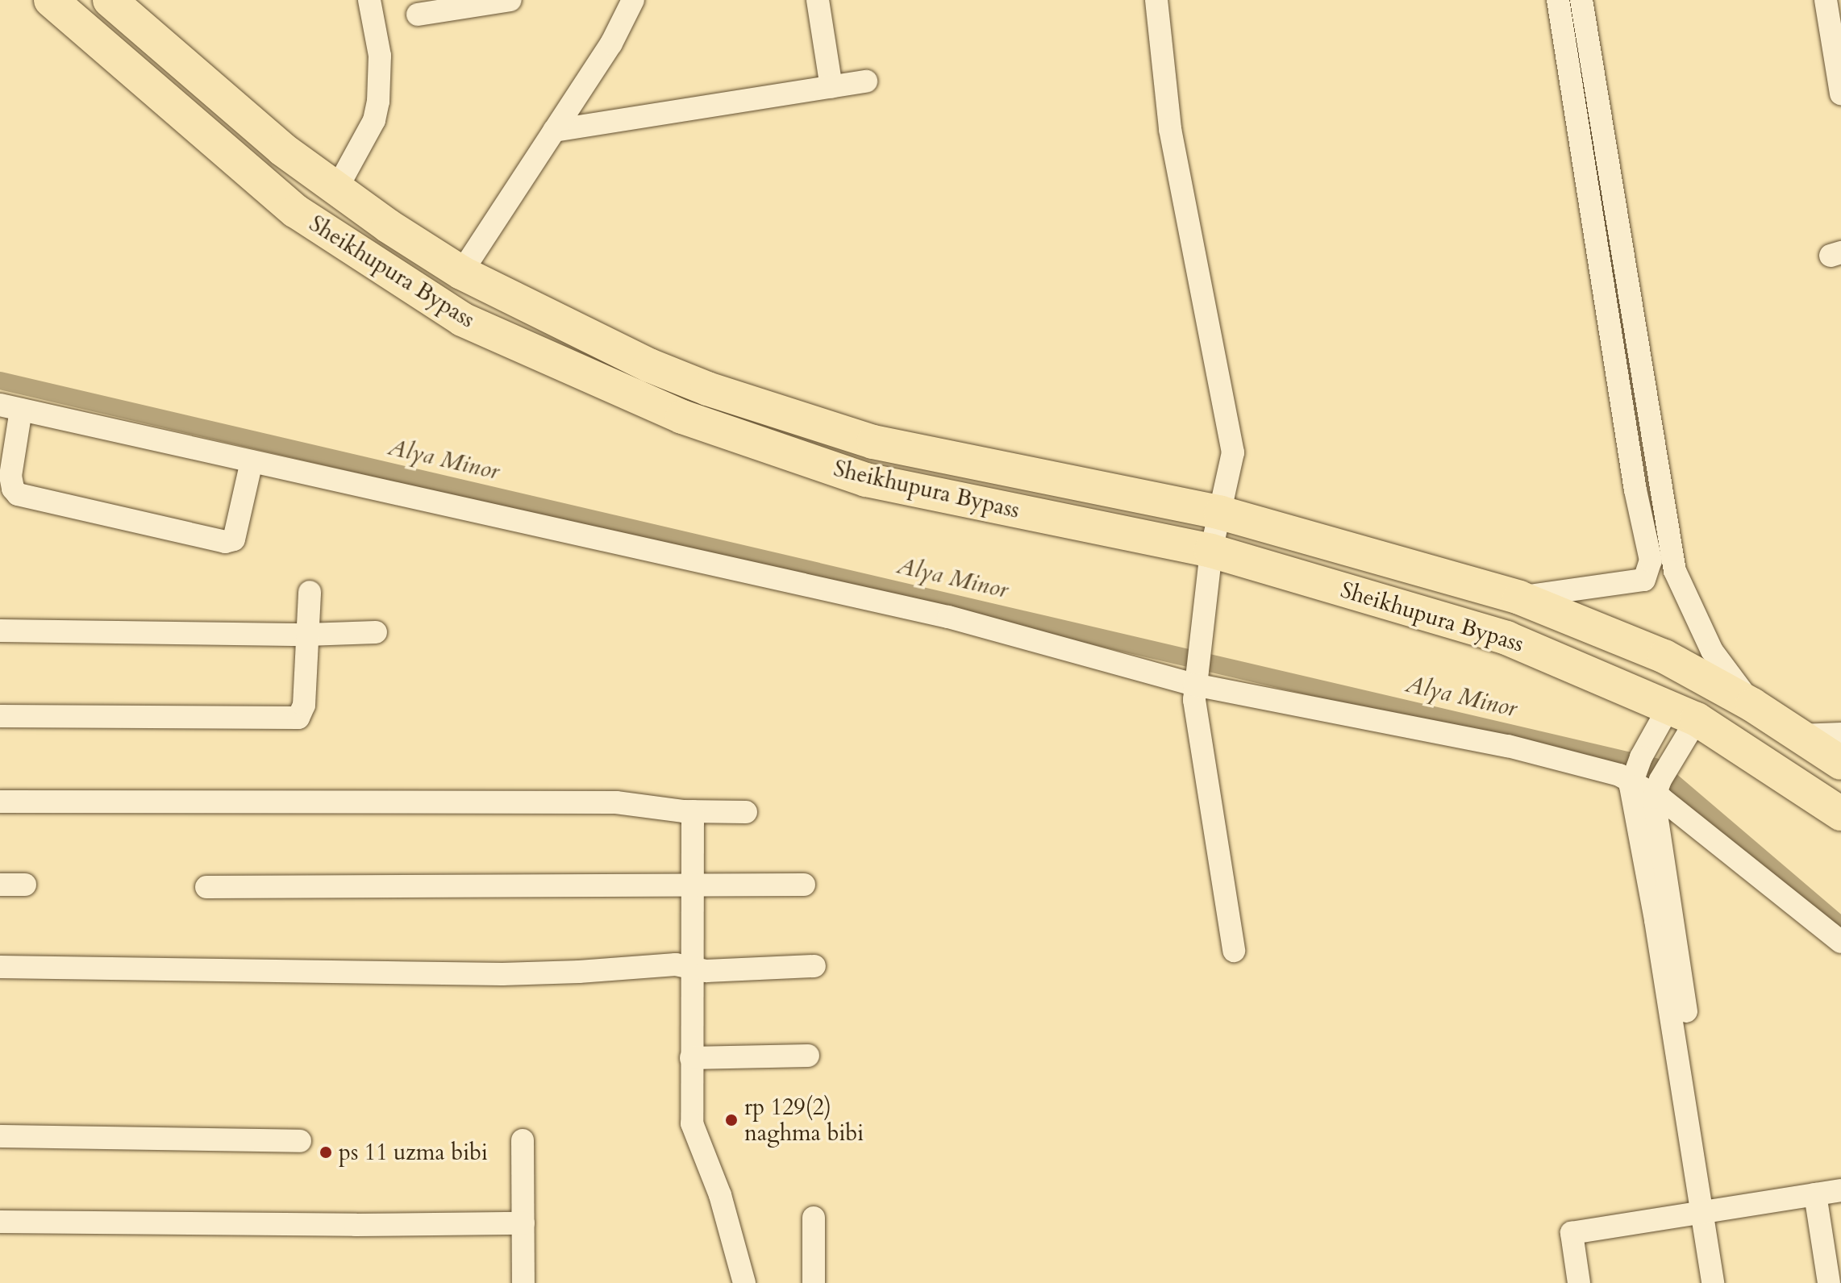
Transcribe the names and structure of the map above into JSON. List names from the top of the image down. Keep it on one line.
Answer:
{"streets":{"highway":["Sheikhupura Bypass"]},"water":["Alya Minor"],"places":["rp 129(2) naghma bibi","ps 11 uzma bibi"]}
